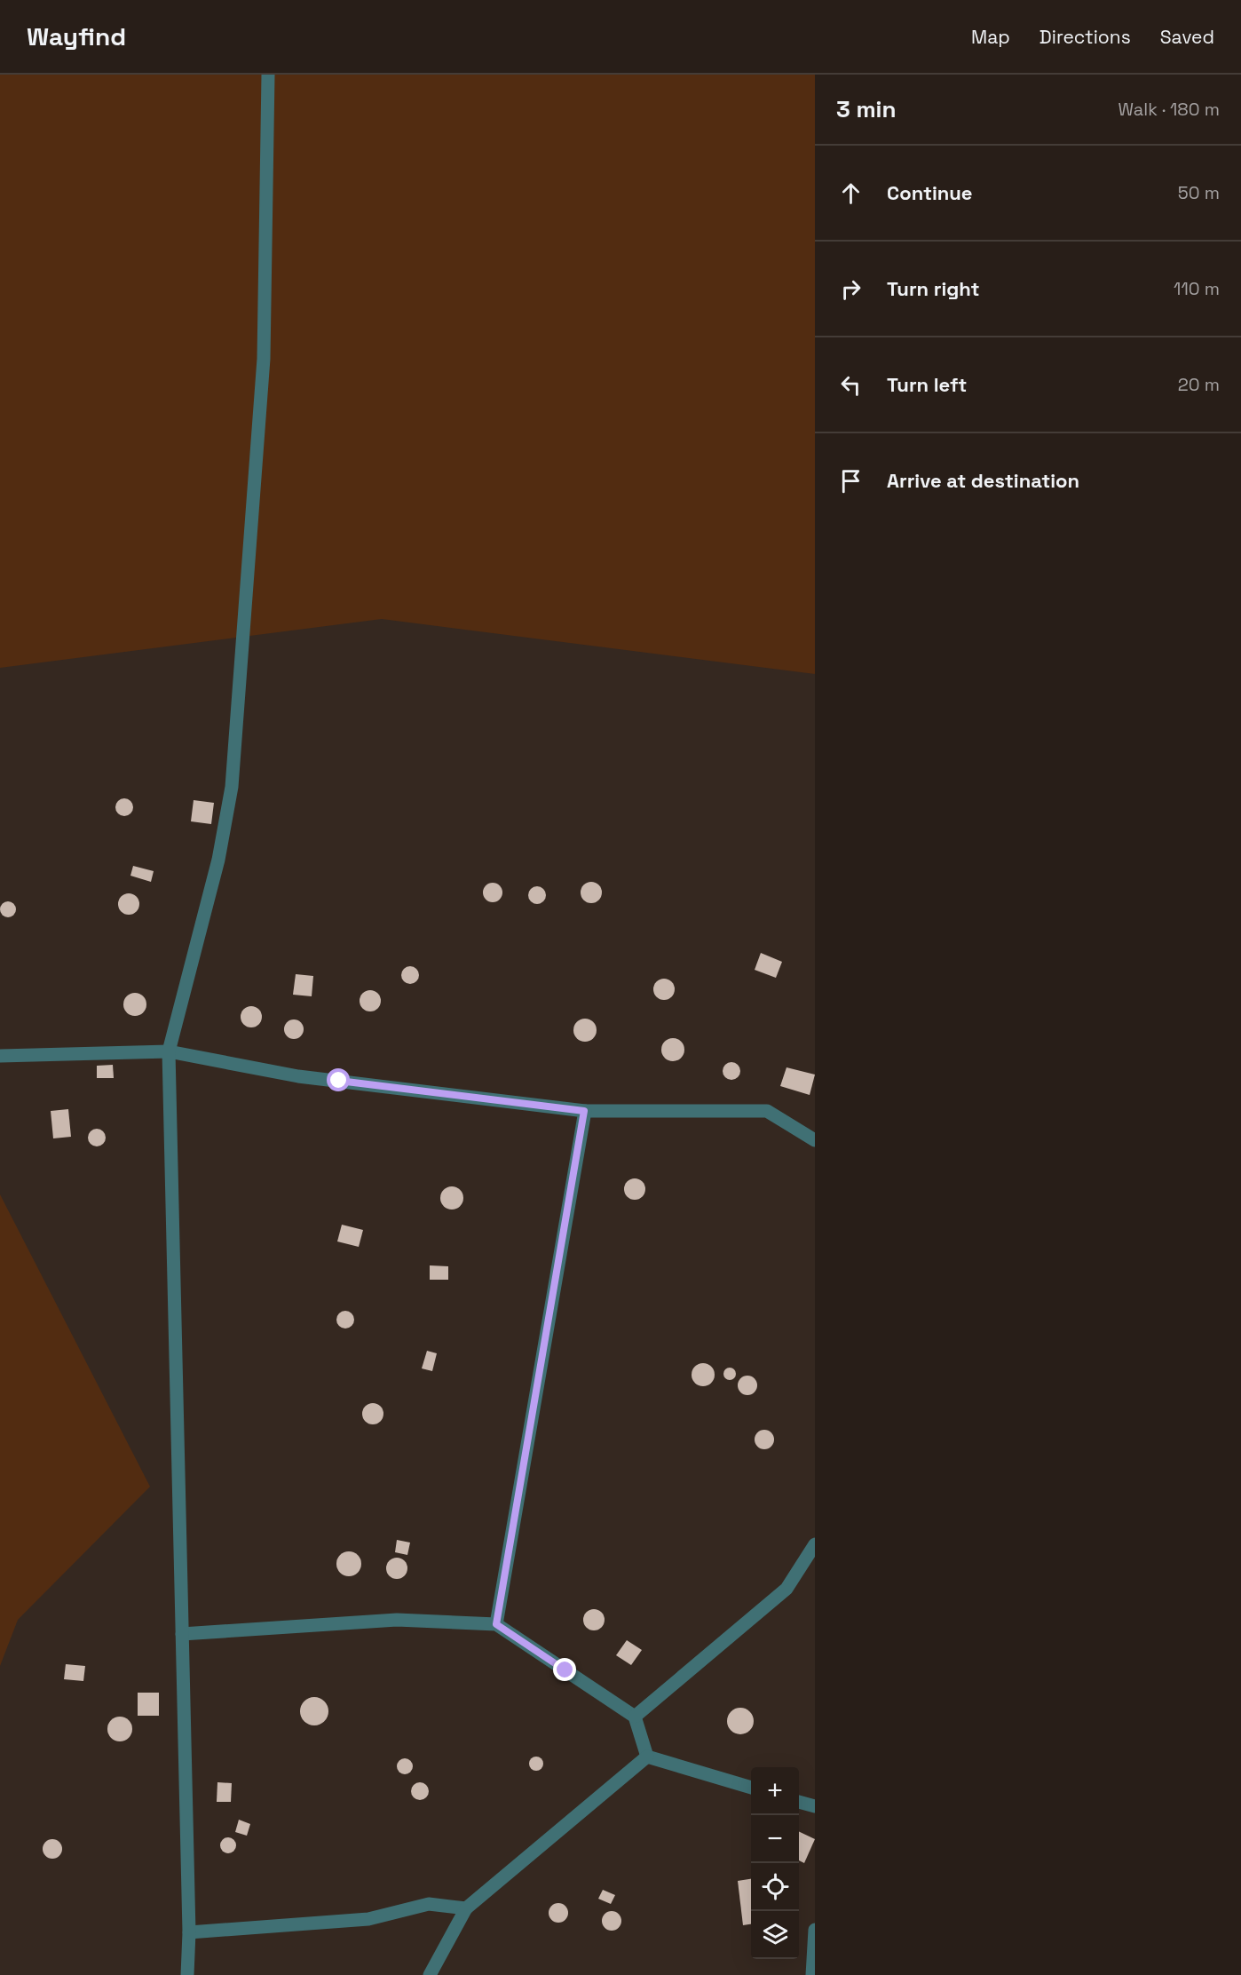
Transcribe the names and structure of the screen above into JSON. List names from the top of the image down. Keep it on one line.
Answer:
{"page":{"header":"Wayfind","nav":["Map","Directions","Saved"],"heading":["3 min","Walk · 180 m"],"list":[["Continue","50 m"],["Turn right","110 m"],["Turn left","20 m"],"Arrive at destination"],"map_buttons":["+","−"]}}
